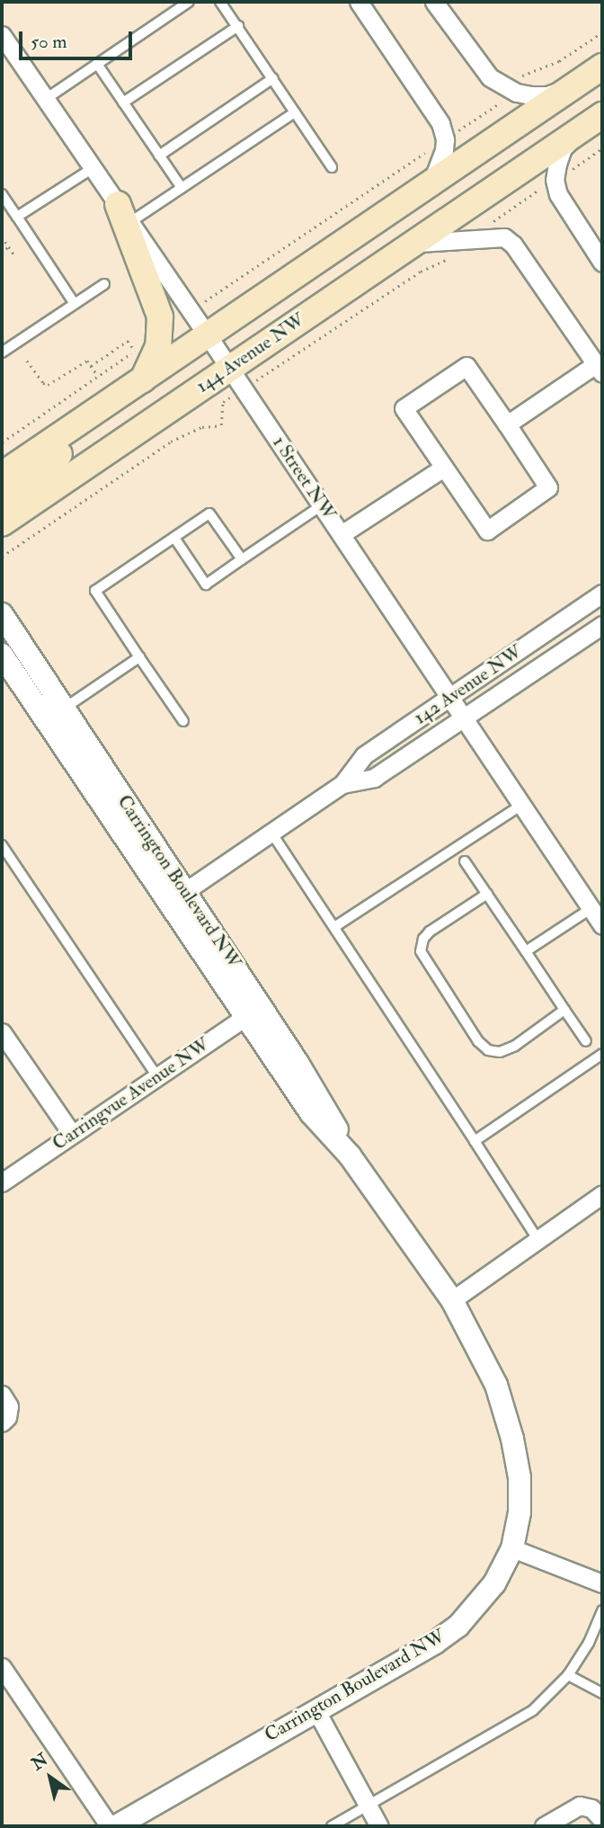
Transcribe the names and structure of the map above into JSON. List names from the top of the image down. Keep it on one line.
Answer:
{"streets":{"main road":["144 Avenue NW"],"street":["1 Street NW","142 Avenue NW","Carrington Boulevard NW","Carringvue Avenue NW"]},"crossings":[["144 Avenue NW","1 Street NW"],["1 Street NW","142 Avenue NW"],["142 Avenue NW","Carrington Boulevard NW"],["Carrington Boulevard NW","Carringvue Avenue NW"]],"scale_bar":"50 m","north":"top left"}
